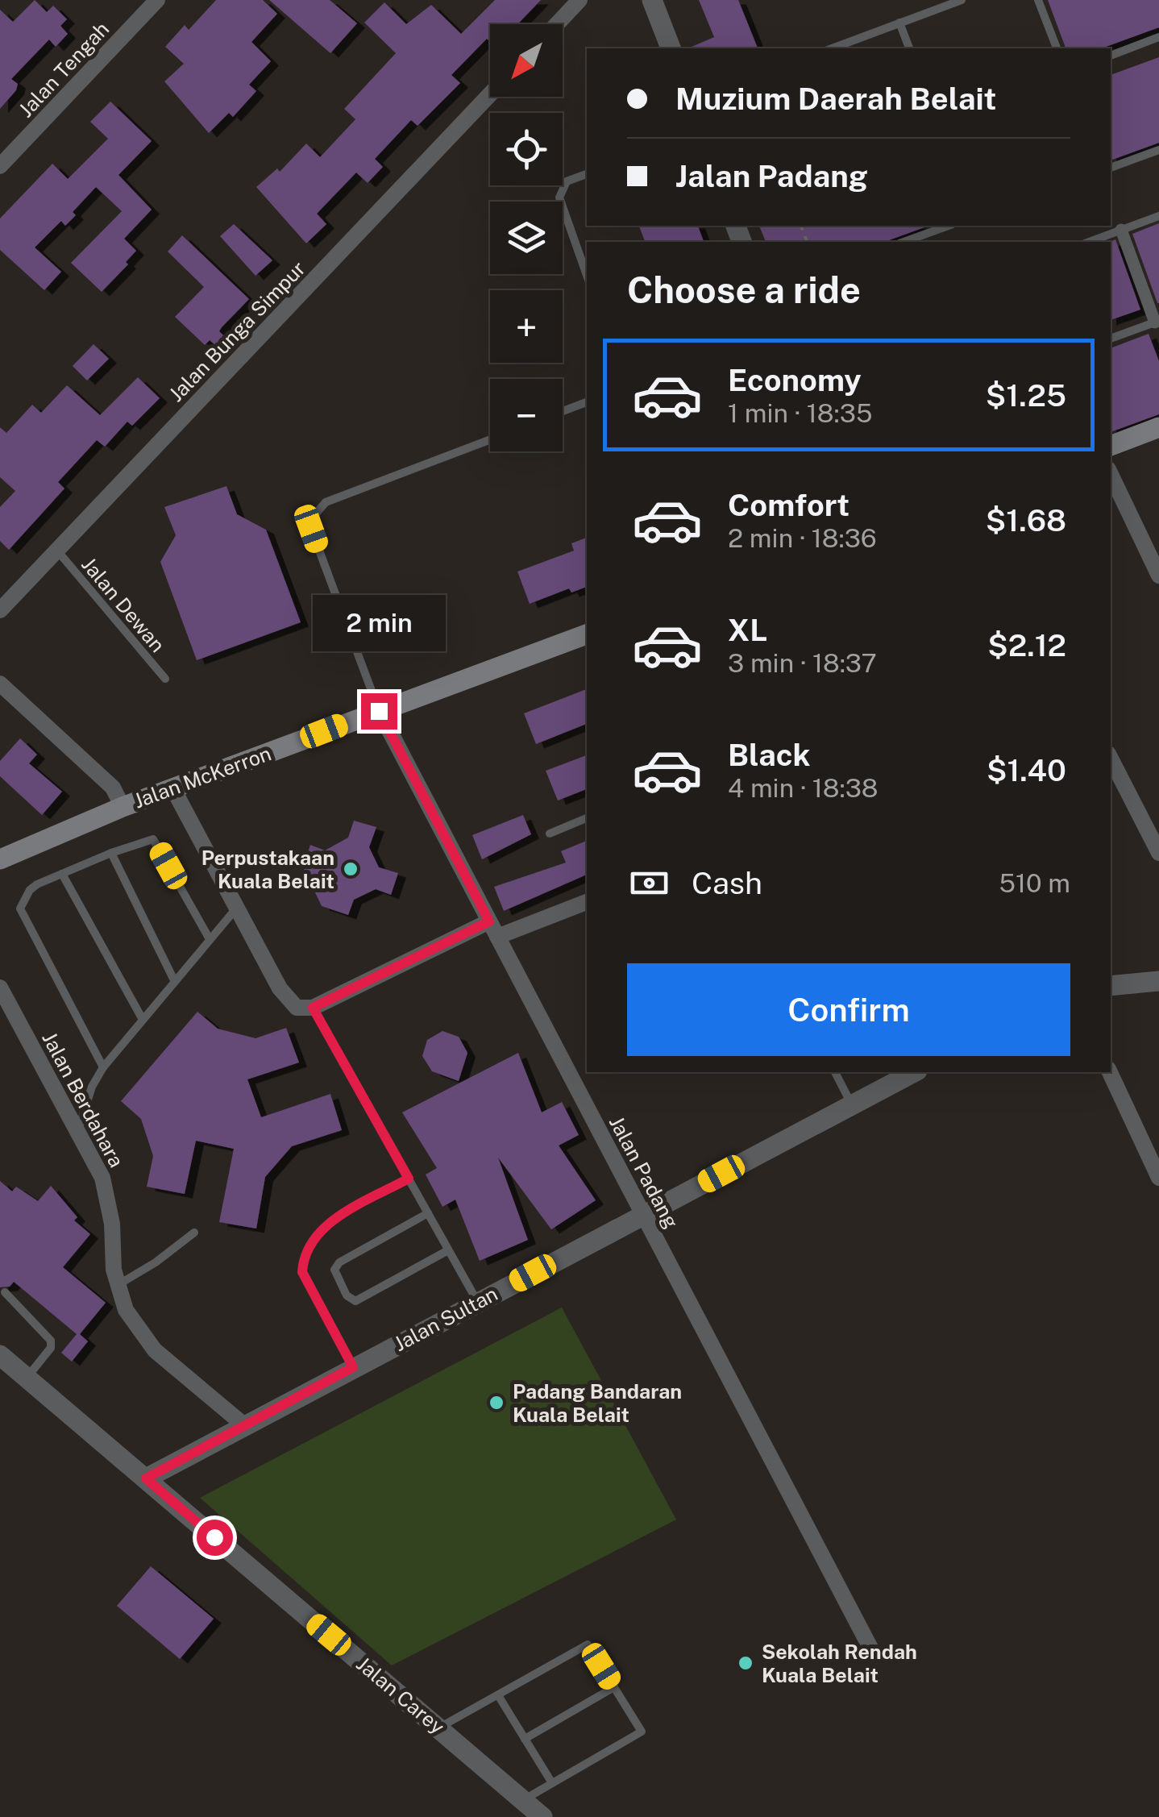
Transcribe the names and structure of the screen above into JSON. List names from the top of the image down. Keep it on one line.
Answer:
{"streets":{"main road":["Jalan McKerron"],"street":["Jalan Tengah","Jalan Bunga Simpur","Jalan Berdahara","Jalan Padang","Jalan Sultan","Jalan Carey"],"lane":["Jalan Dewan"]},"crossings":[["Jalan Bunga Simpur","Jalan Dewan"],["Jalan McKerron","Jalan Padang"],["Jalan Berdahara","Jalan Sultan"],["Jalan Padang","Jalan Sultan"],["Jalan Sultan","Jalan Carey"]],"places":["Perpustakaan Kuala Belait","Padang Bandaran Kuala Belait","Sekolah Rendah Kuala Belait"],"north":"bottom left","page":{"map_buttons":["+","−"],"banner":["Muzium Daerah Belait","Jalan Padang"],"heading":"Choose a ride","list":[{"name":"Economy","note":"1 min · 18:35","value":"$1.25"},{"name":"Comfort","note":"2 min · 18:36","value":"$1.68"},{"name":"XL","note":"3 min · 18:37","value":"$2.12"},{"name":"Black","note":"4 min · 18:38","value":"$1.40"}],"bubble":"2 min","pay":["Cash","510 m"],"buttons":"Confirm"}}
